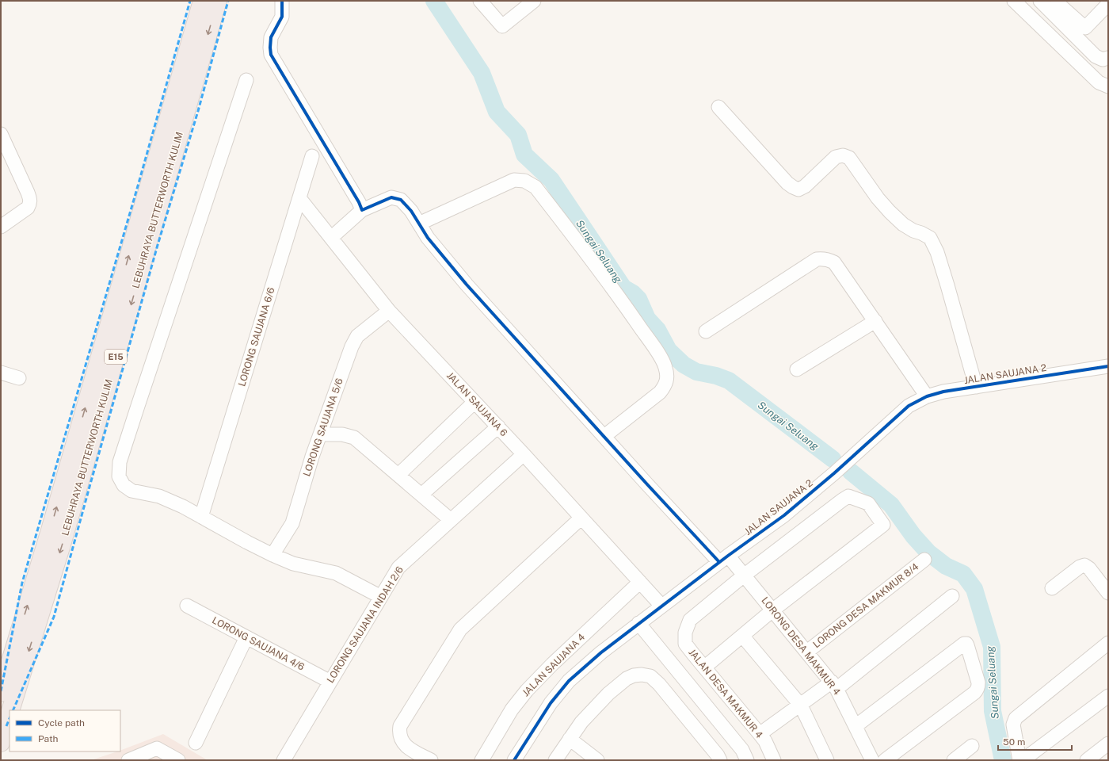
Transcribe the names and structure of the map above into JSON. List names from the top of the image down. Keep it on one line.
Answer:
{"streets":{"highway":["LEBUHRAYA BUTTERWORTH KULIM","E15"],"street":["LORONG SAUJANA 6/6","JALAN SAUJANA 2","JALAN SAUJANA 6","LORONG SAUJANA 5/6","LORONG DESA MAKMUR 8/4","LORONG SAUJANA INDAH 2/6","LORONG SAUJANA 4/6","LORONG DESA MAKMUR 4","JALAN SAUJANA 4","JALAN DESA MAKMUR 4"]},"crossings":[["LORONG SAUJANA 6/6","JALAN SAUJANA 6"],["JALAN SAUJANA 2","JALAN SAUJANA 6"],["JALAN SAUJANA 2","LORONG DESA MAKMUR 4"],["JALAN SAUJANA 6","LORONG SAUJANA 5/6"],["JALAN SAUJANA 6","LORONG SAUJANA INDAH 2/6"],["JALAN SAUJANA 6","LORONG DESA MAKMUR 4"],["JALAN SAUJANA 6","JALAN SAUJANA 4"],["LORONG DESA MAKMUR 8/4","LORONG DESA MAKMUR 4"],["LORONG SAUJANA INDAH 2/6","LORONG SAUJANA 4/6"],["LORONG DESA MAKMUR 4","JALAN DESA MAKMUR 4"]],"water":["Sungai Seluang"],"legend":["Cycle path","Path"],"scale_bar":"50 m"}
